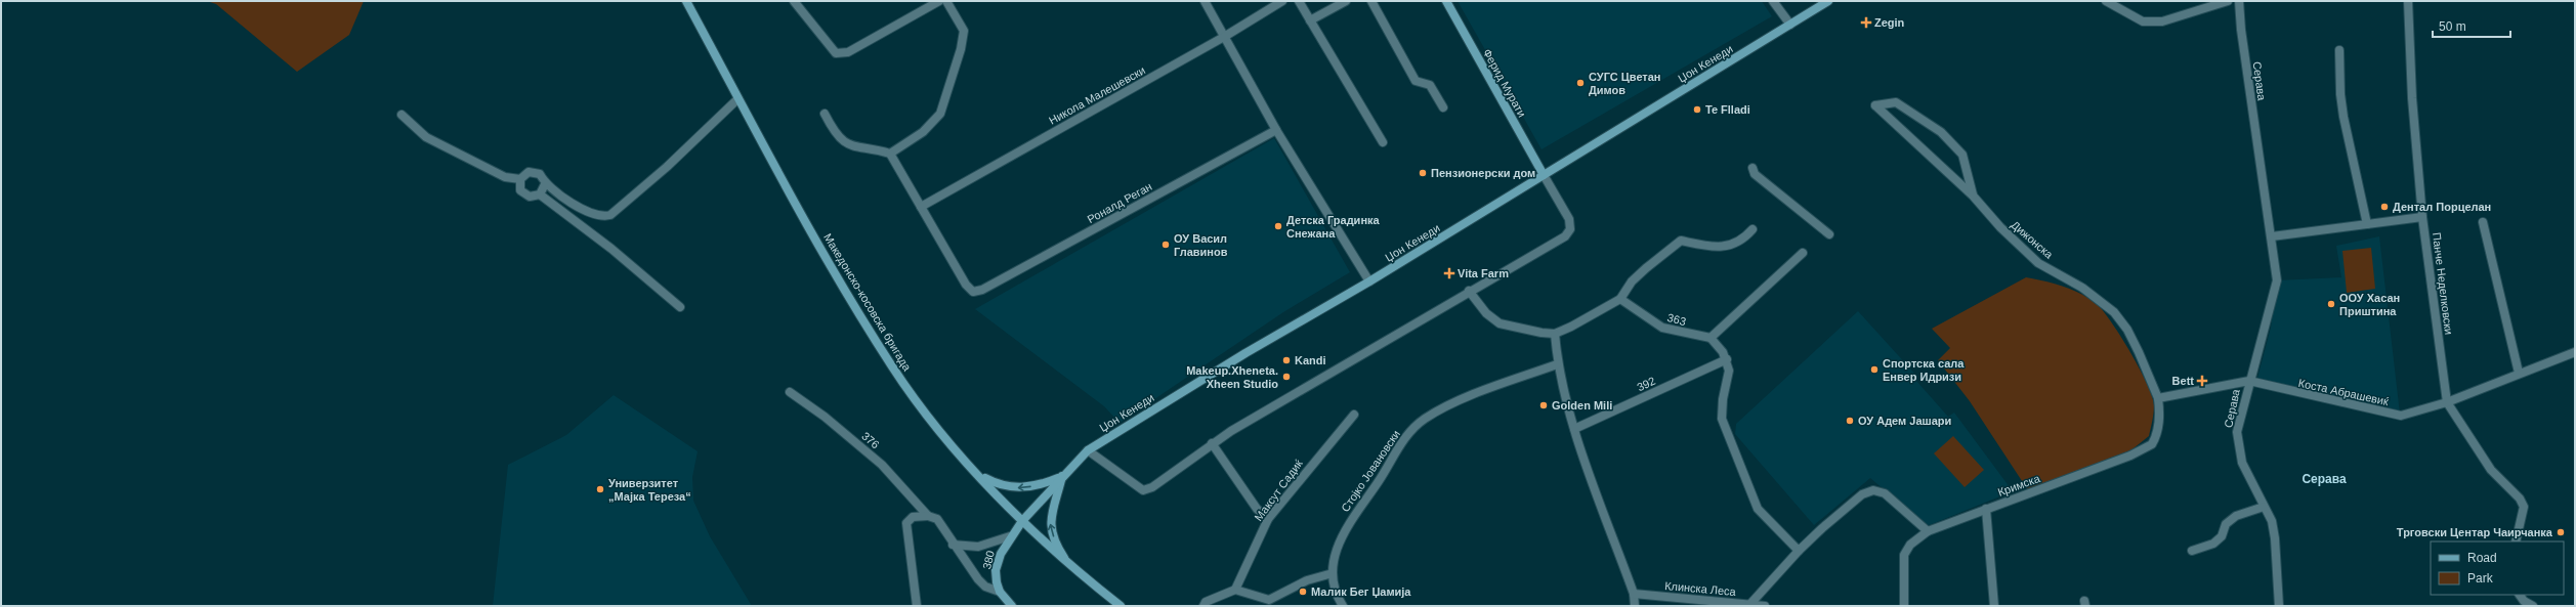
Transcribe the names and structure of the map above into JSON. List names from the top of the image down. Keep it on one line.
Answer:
{"streets":{"street":["Џон Кенеди","Серава","Ферид Мурати","Никола Малешевски","Роналд Реган","Дижонска","Панче Неделковски","Македонско-косовска бригада","363","392","Коста Абрашевиќ","376","Стојко Јовановски","Кримска","Максут Садиќ","380","Клинска Леса"]},"crossings":[["Џон Кенеди","Ферид Мурати"],["Џон Кенеди","Македонско-косовска бригада"],["Џон Кенеди","380"],["Серава","Коста Абрашевиќ"],["Никола Малешевски","Роналд Реган"],["Дижонска","Коста Абрашевиќ"],["Дижонска","Кримска"],["Панче Неделковски","Коста Абрашевиќ"],["Македонско-косовска бригада","380"],["Коста Абрашевиќ","Кримска"],["376","380"]],"districts":["Серава"],"places":{"health":["Zegin","Vita Farm","Bett"],"other":["СУГС Цветан Димов","Te Flladi","Пензионерски дом","Дентал Порцелан","Детска Градинка Снежана","ОУ Васил Главинов","ООУ Хасан Приштина","Kandi","Спортска сала Енвер Идризи","Makeup.Xheneta. Xheen Studio","Golden Mili","ОУ Адем Јашари","Универзитет „Мајка Тереза“","Трговски Центар Чаирчанка","Малик Бег Џамија"]},"legend":["Road","Park"],"scale_bar":"50 m"}
